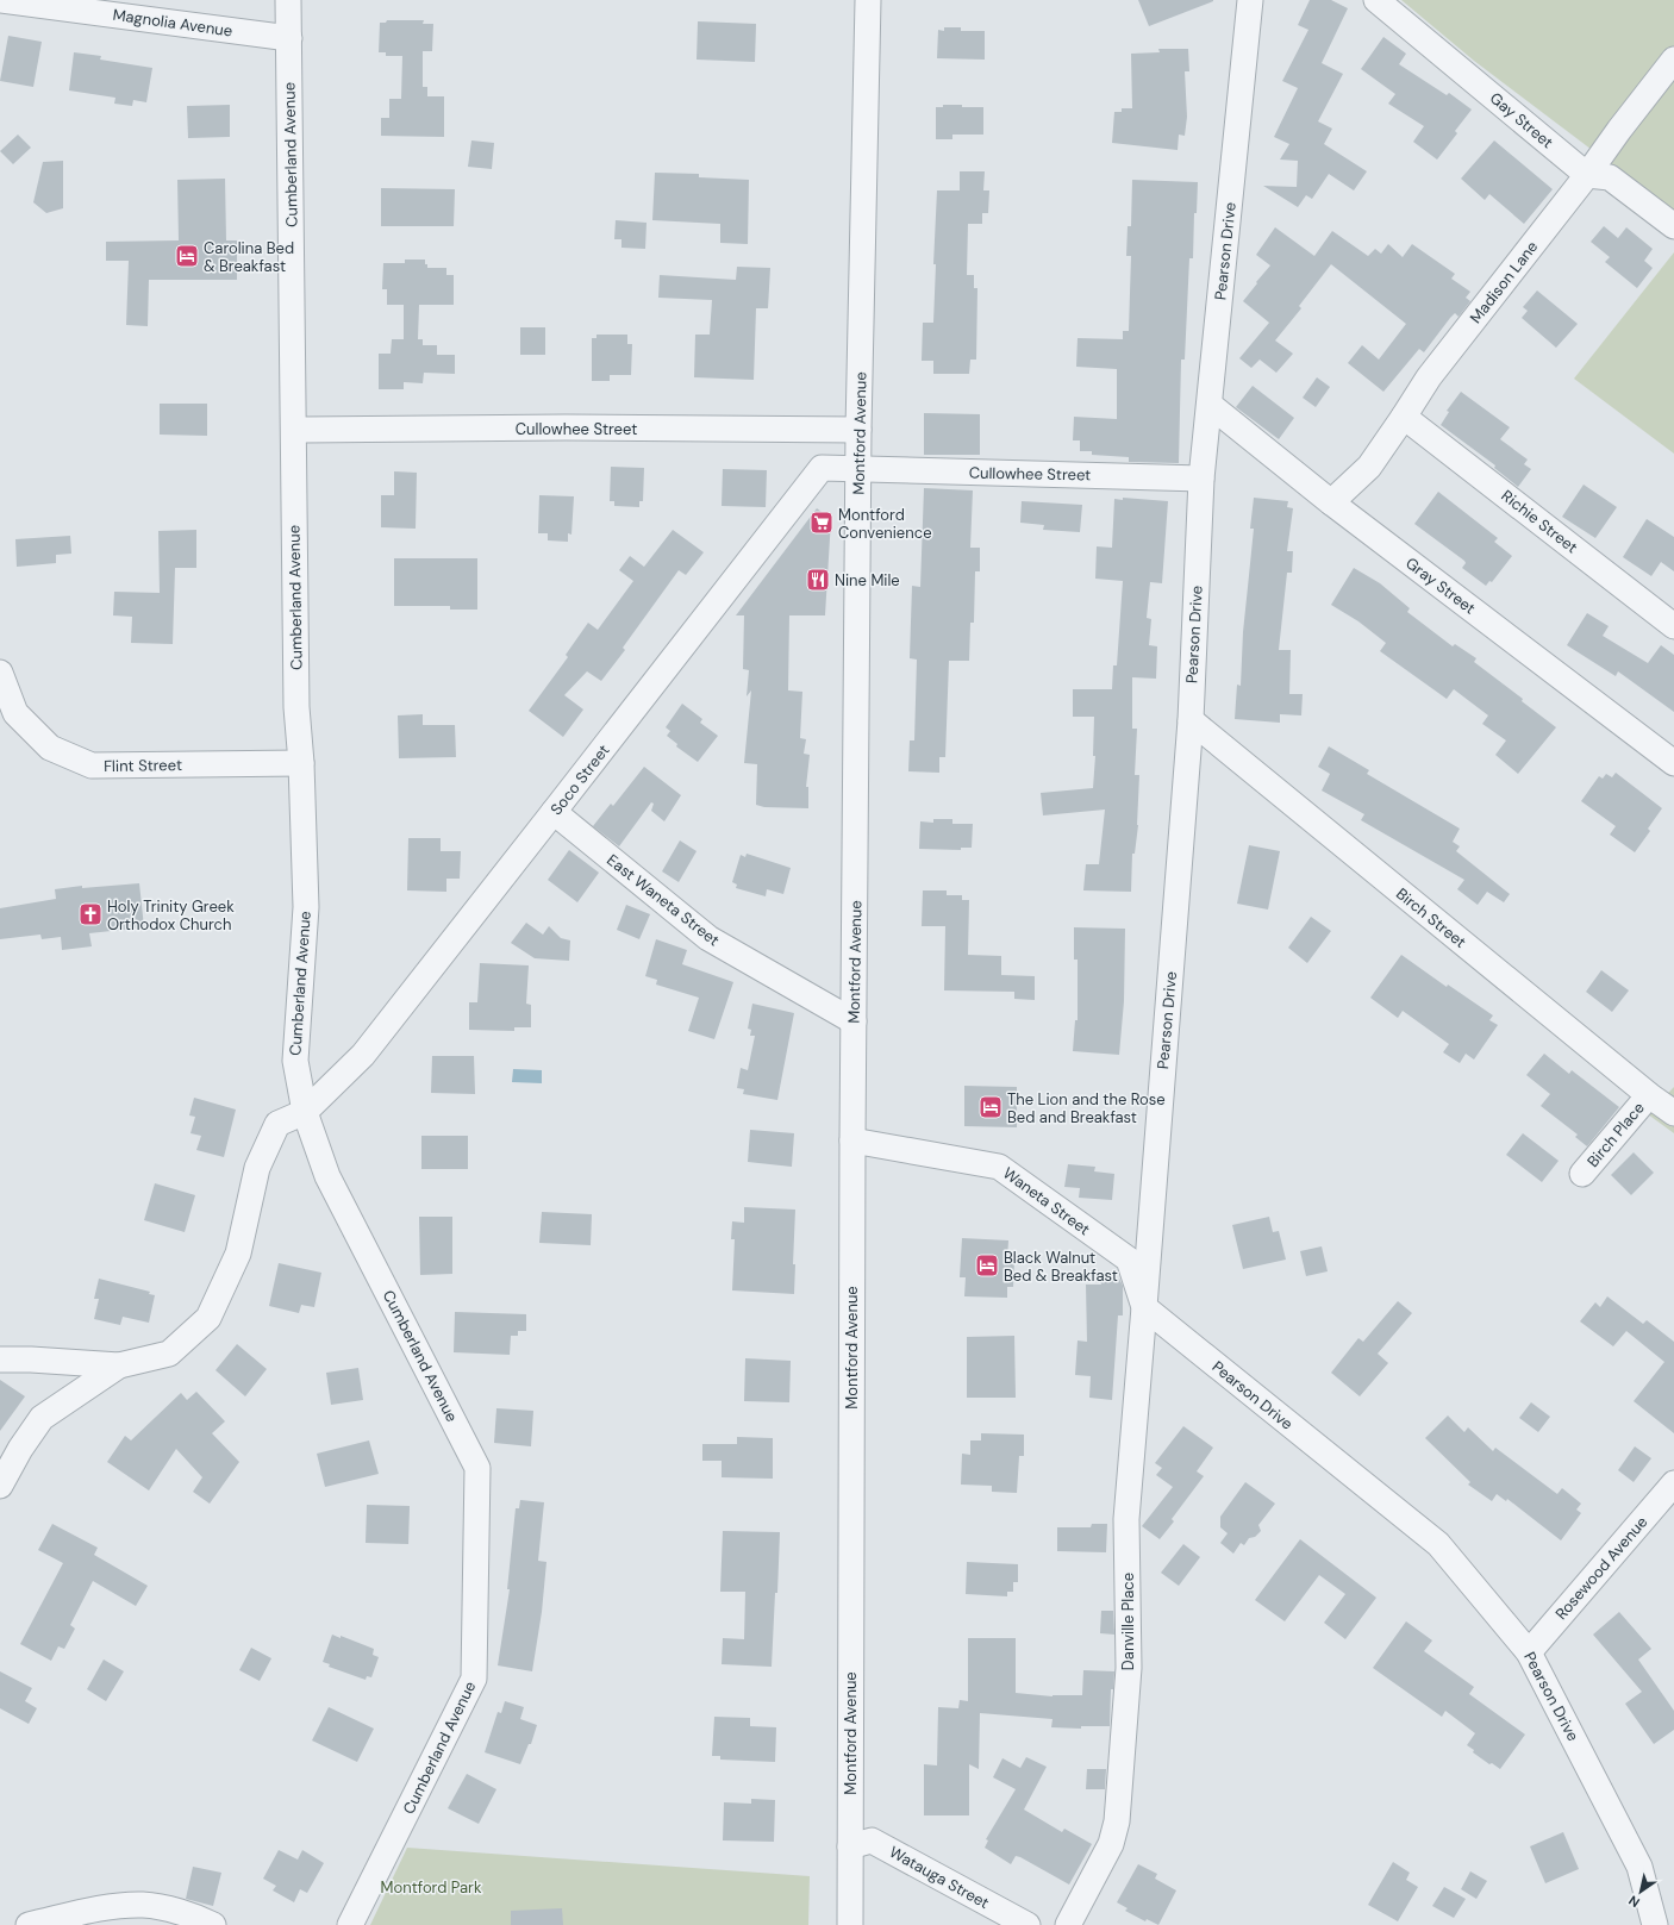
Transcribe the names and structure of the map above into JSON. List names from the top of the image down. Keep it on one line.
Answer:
{"streets":{"street":["Magnolia Avenue","Gay Street","Cumberland Avenue","Pearson Drive","Madison Lane","Cullowhee Street","Montford Avenue","Richie Street","Gray Street","Flint Street","Soco Street","East Waneta Street","Birch Street","Birch Place","Waneta Street","Rosewood Avenue","Danville Place","Watauga Street"]},"crossings":[["Magnolia Avenue","Cumberland Avenue"],["Gay Street","Madison Lane"],["Cumberland Avenue","Cullowhee Street"],["Cumberland Avenue","Flint Street"],["Cumberland Avenue","Soco Street"],["Pearson Drive","Cullowhee Street"],["Pearson Drive","Gray Street"],["Pearson Drive","Birch Street"],["Pearson Drive","Waneta Street"],["Pearson Drive","Rosewood Avenue"],["Pearson Drive","Danville Place"],["Madison Lane","Richie Street"],["Madison Lane","Gray Street"],["Cullowhee Street","Montford Avenue"],["Cullowhee Street","Soco Street"],["Montford Avenue","Soco Street"],["Montford Avenue","East Waneta Street"],["Montford Avenue","Waneta Street"],["Montford Avenue","Watauga Street"],["Soco Street","East Waneta Street"],["Birch Street","Birch Place"],["Waneta Street","Danville Place"]],"parks":["Montford Park"],"places":{"hotel":["Carolina Bed & Breakfast","The Lion and the Rose Bed and Breakfast","Black Walnut Bed & Breakfast"],"supermarket":["Montford Convenience"],"restaurant":["Nine Mile"],"church":["Holy Trinity Greek Orthodox Church"]},"north":"bottom left"}
